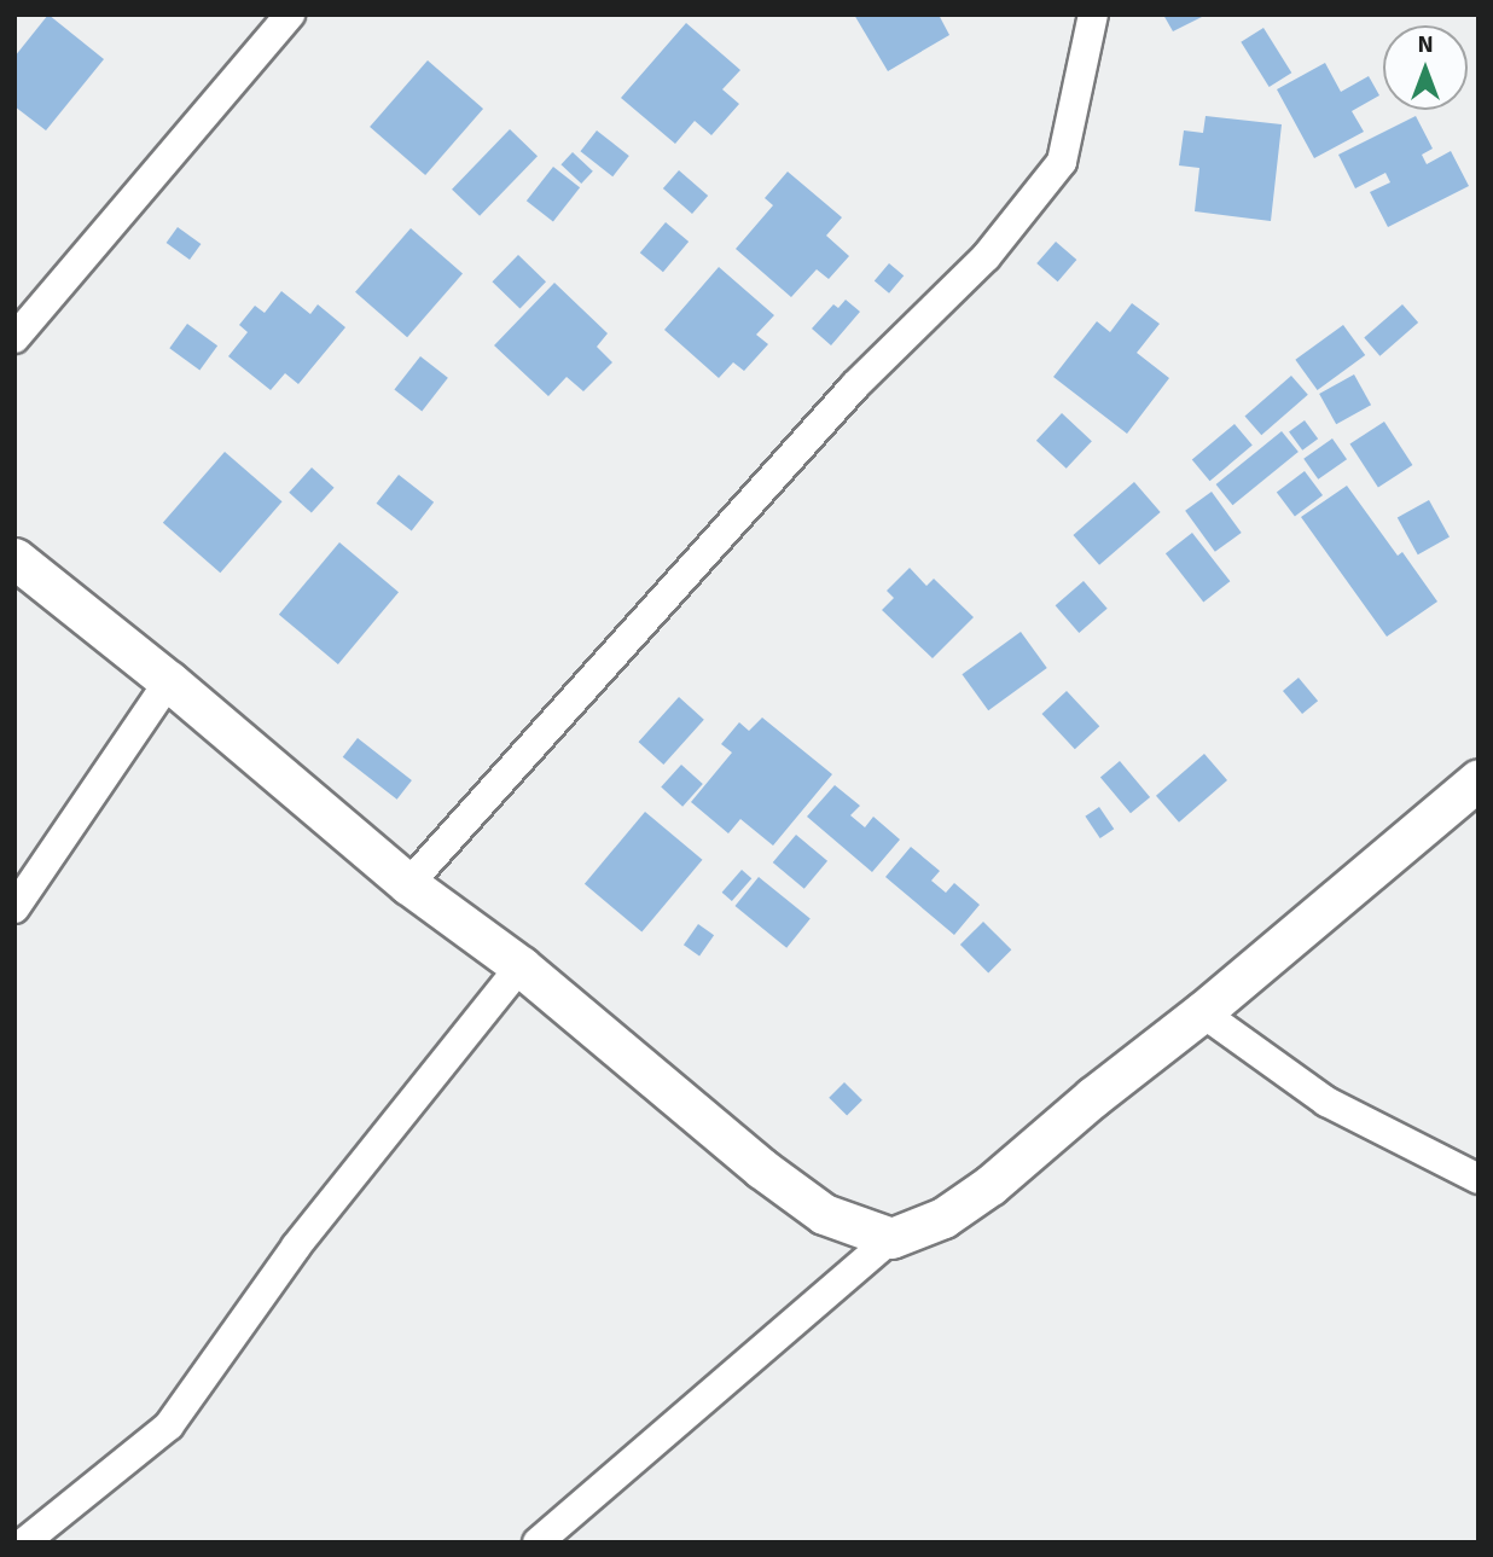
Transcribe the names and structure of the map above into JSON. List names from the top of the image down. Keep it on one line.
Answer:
{"north":"top"}
